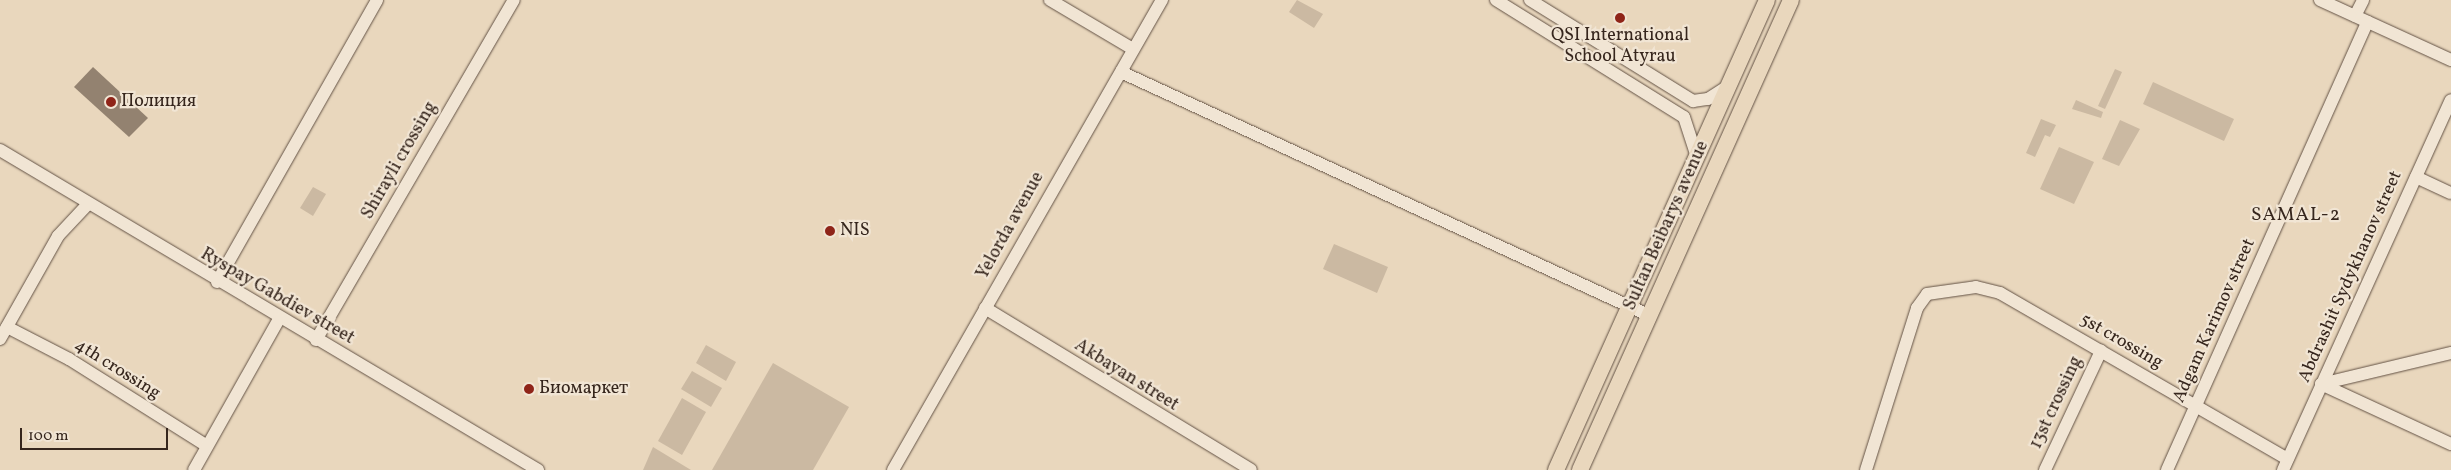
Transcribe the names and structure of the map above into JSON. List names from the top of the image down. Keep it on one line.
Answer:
{"streets":{"main road":["Sultan Beibarys avenue"],"street":["Shirayli crossing","Yelorda avenue","Abdrashit Sydykhanov street","Ryspay Gabdiev street","Adgam Karimov street","5st crossing","4th crossing","Akbayan street","13st crossing"]},"crossings":[["Shirayli crossing","Ryspay Gabdiev street"],["Yelorda avenue","Akbayan street"],["Abdrashit Sydykhanov street","5st crossing"],["Adgam Karimov street","5st crossing"],["5st crossing","13st crossing"]],"districts":["SAMAL-2"],"places":["QSI International School Atyrau","Полиция","NIS","Биомаркет"],"scale_bar":"100 m"}
